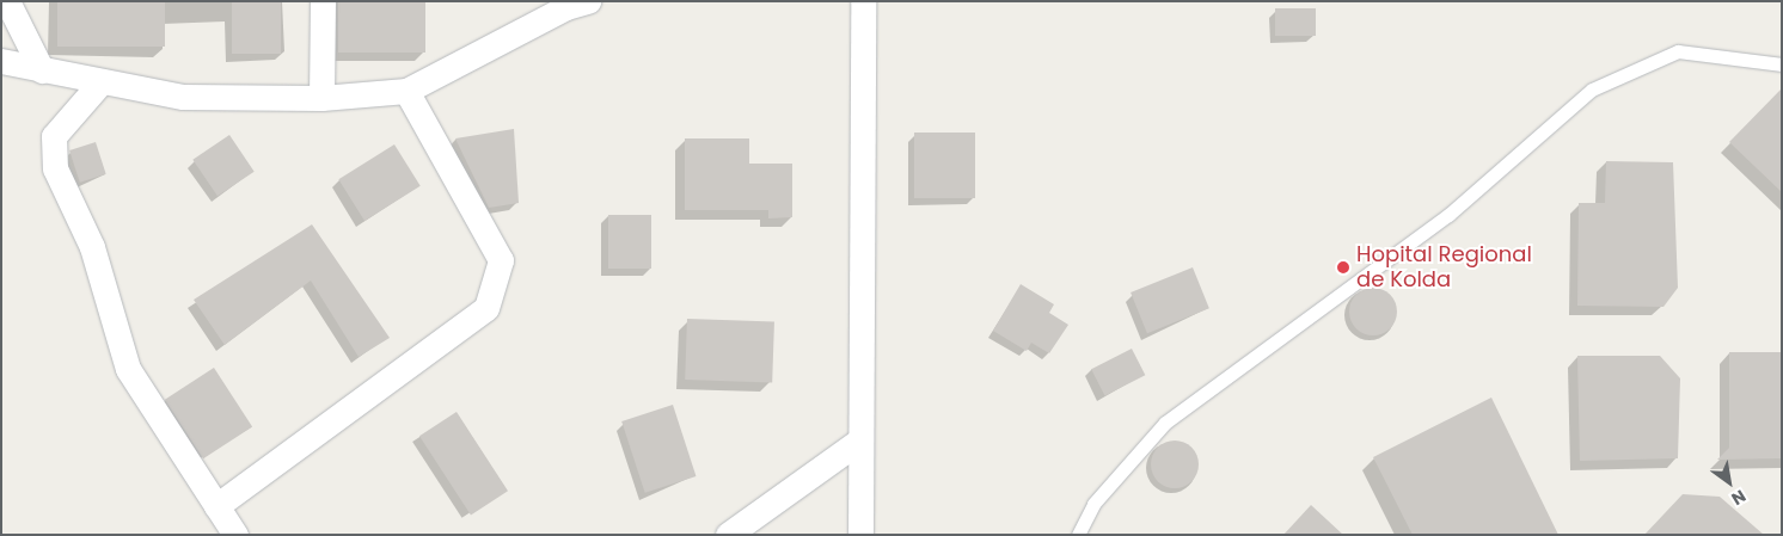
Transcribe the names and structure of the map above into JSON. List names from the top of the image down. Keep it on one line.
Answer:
{"places":["Hopital Regional de Kolda"],"north":"bottom right"}
